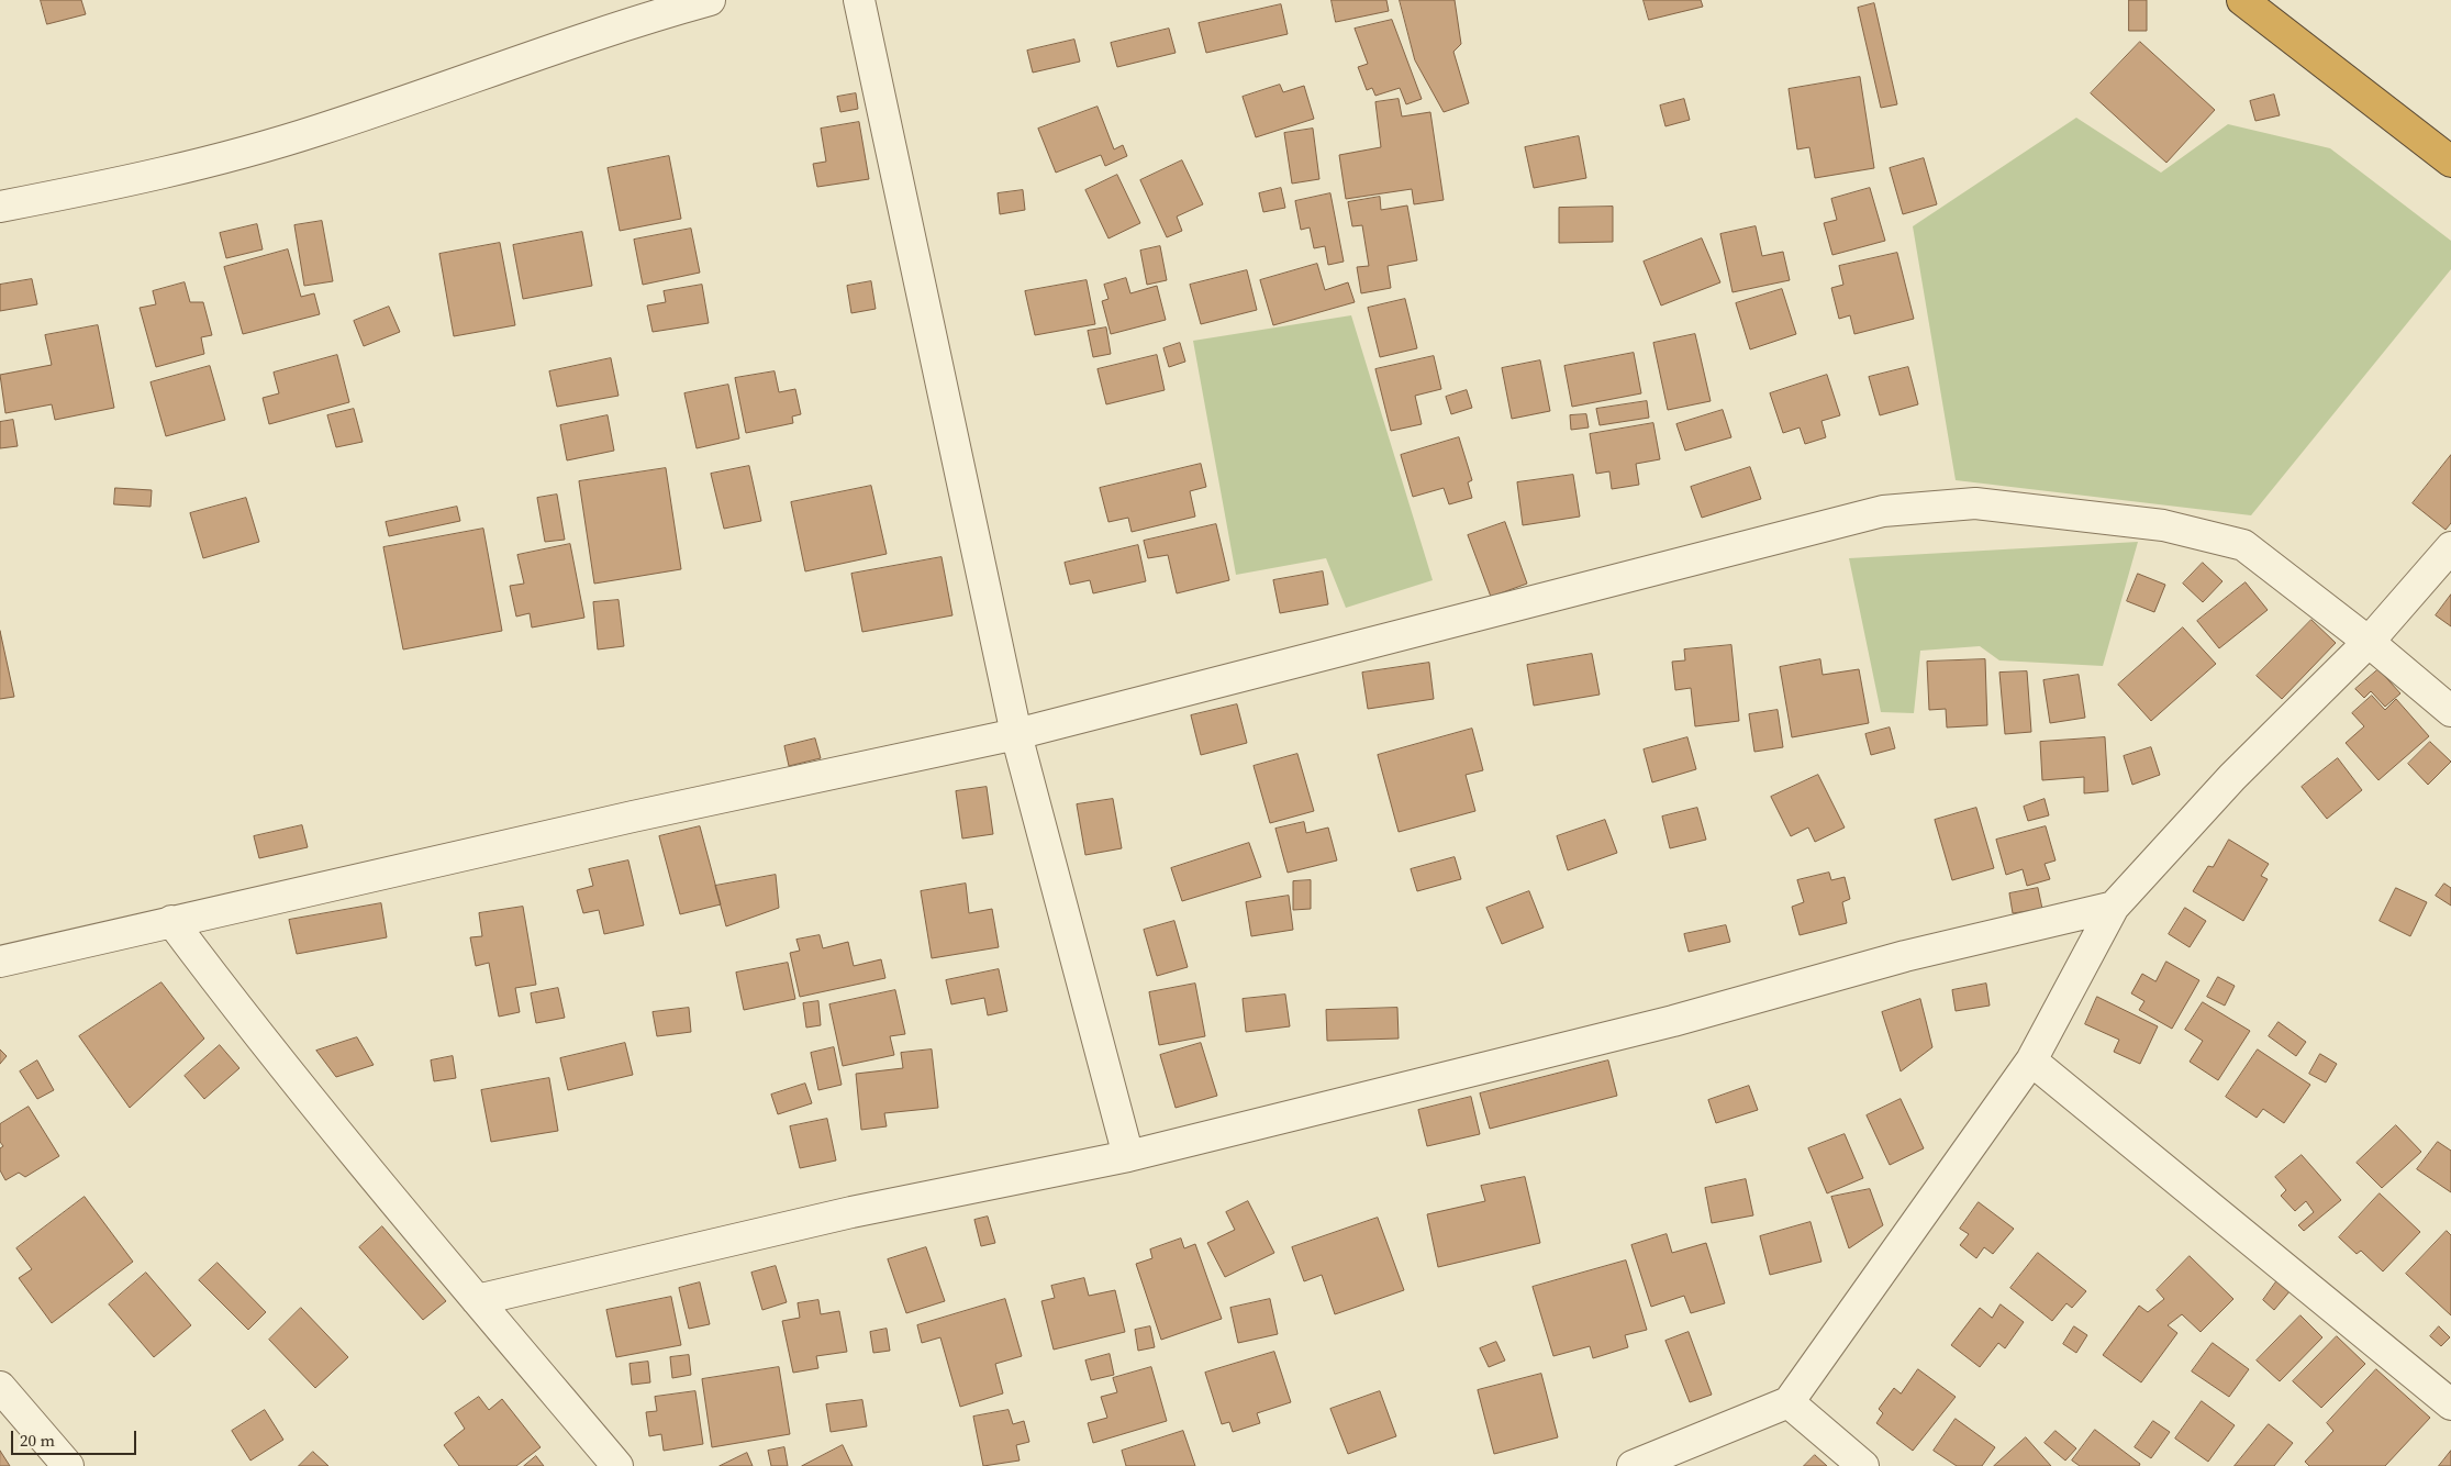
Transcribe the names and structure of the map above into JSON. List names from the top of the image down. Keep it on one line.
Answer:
{"scale_bar":"20 m"}
